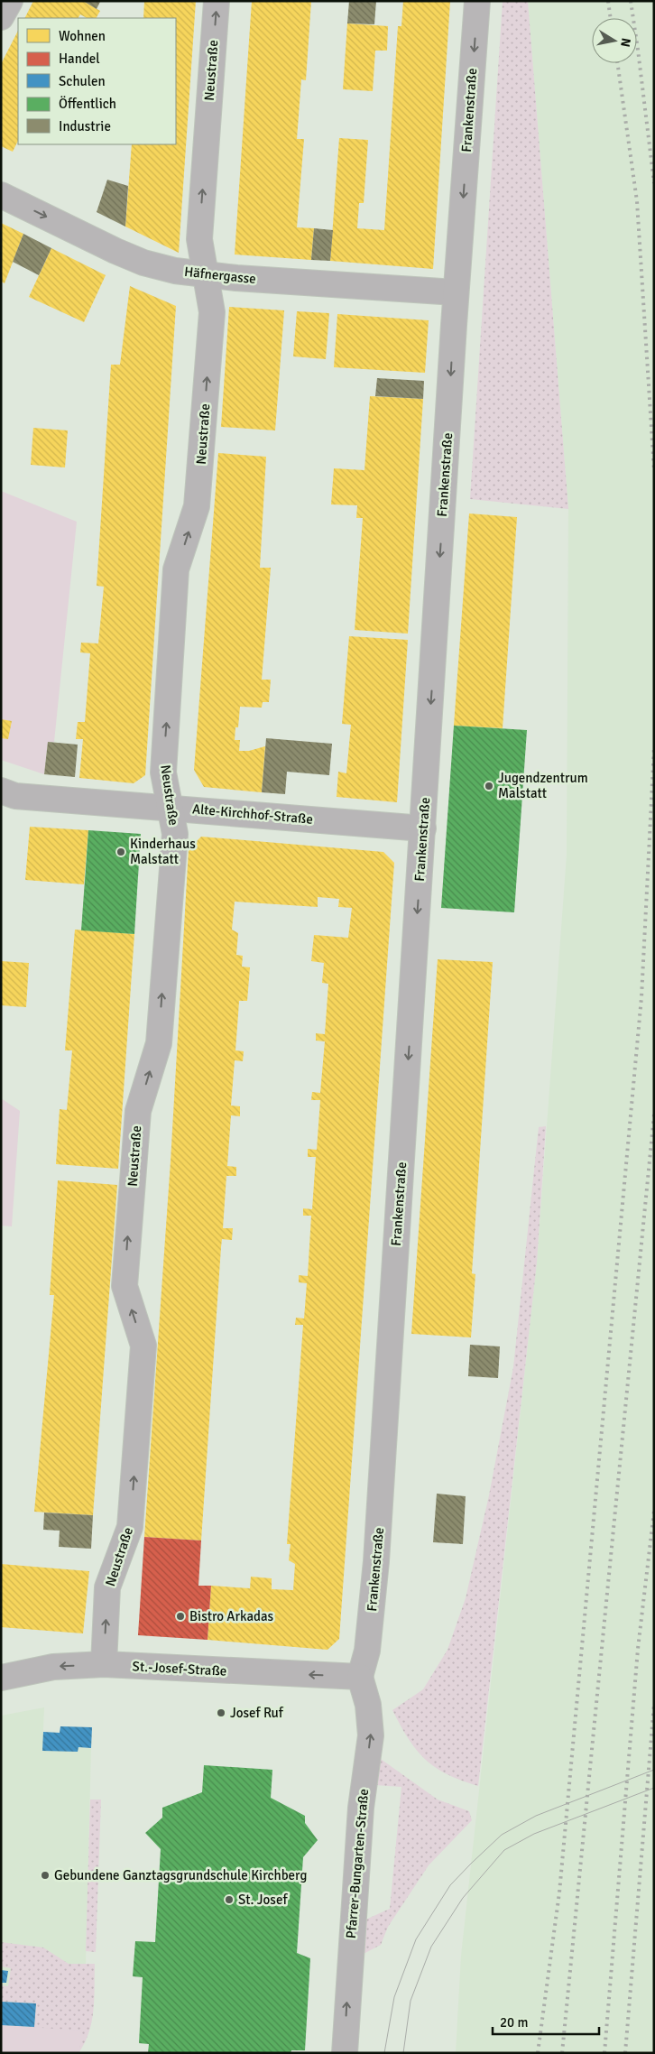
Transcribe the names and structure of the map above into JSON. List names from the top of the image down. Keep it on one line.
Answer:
{"streets":{"street":["Neustraße","Frankenstraße","Häfnergasse","Alte-Kirchhof-Straße","St.-Josef-Straße","Pfarrer-Bungarten-Straße"]},"crossings":[["Neustraße","Häfnergasse"],["Neustraße","Alte-Kirchhof-Straße"],["Neustraße","St.-Josef-Straße"],["Frankenstraße","Häfnergasse"],["Frankenstraße","Alte-Kirchhof-Straße"],["Frankenstraße","St.-Josef-Straße"],["Frankenstraße","Pfarrer-Bungarten-Straße"],["St.-Josef-Straße","Pfarrer-Bungarten-Straße"]],"one_way":["Neustraße","Frankenstraße","Häfnergasse","St.-Josef-Straße","Pfarrer-Bungarten-Straße"],"places":["Jugendzentrum Malstatt","Kinderhaus Malstatt","Bistro Arkadas","Josef Ruf","Gebundene Ganztagsgrundschule Kirchberg","St. Josef"],"legend":["Wohnen","Handel","Schulen","Öffentlich","Industrie"],"scale_bar":"20 m","north":"right"}
